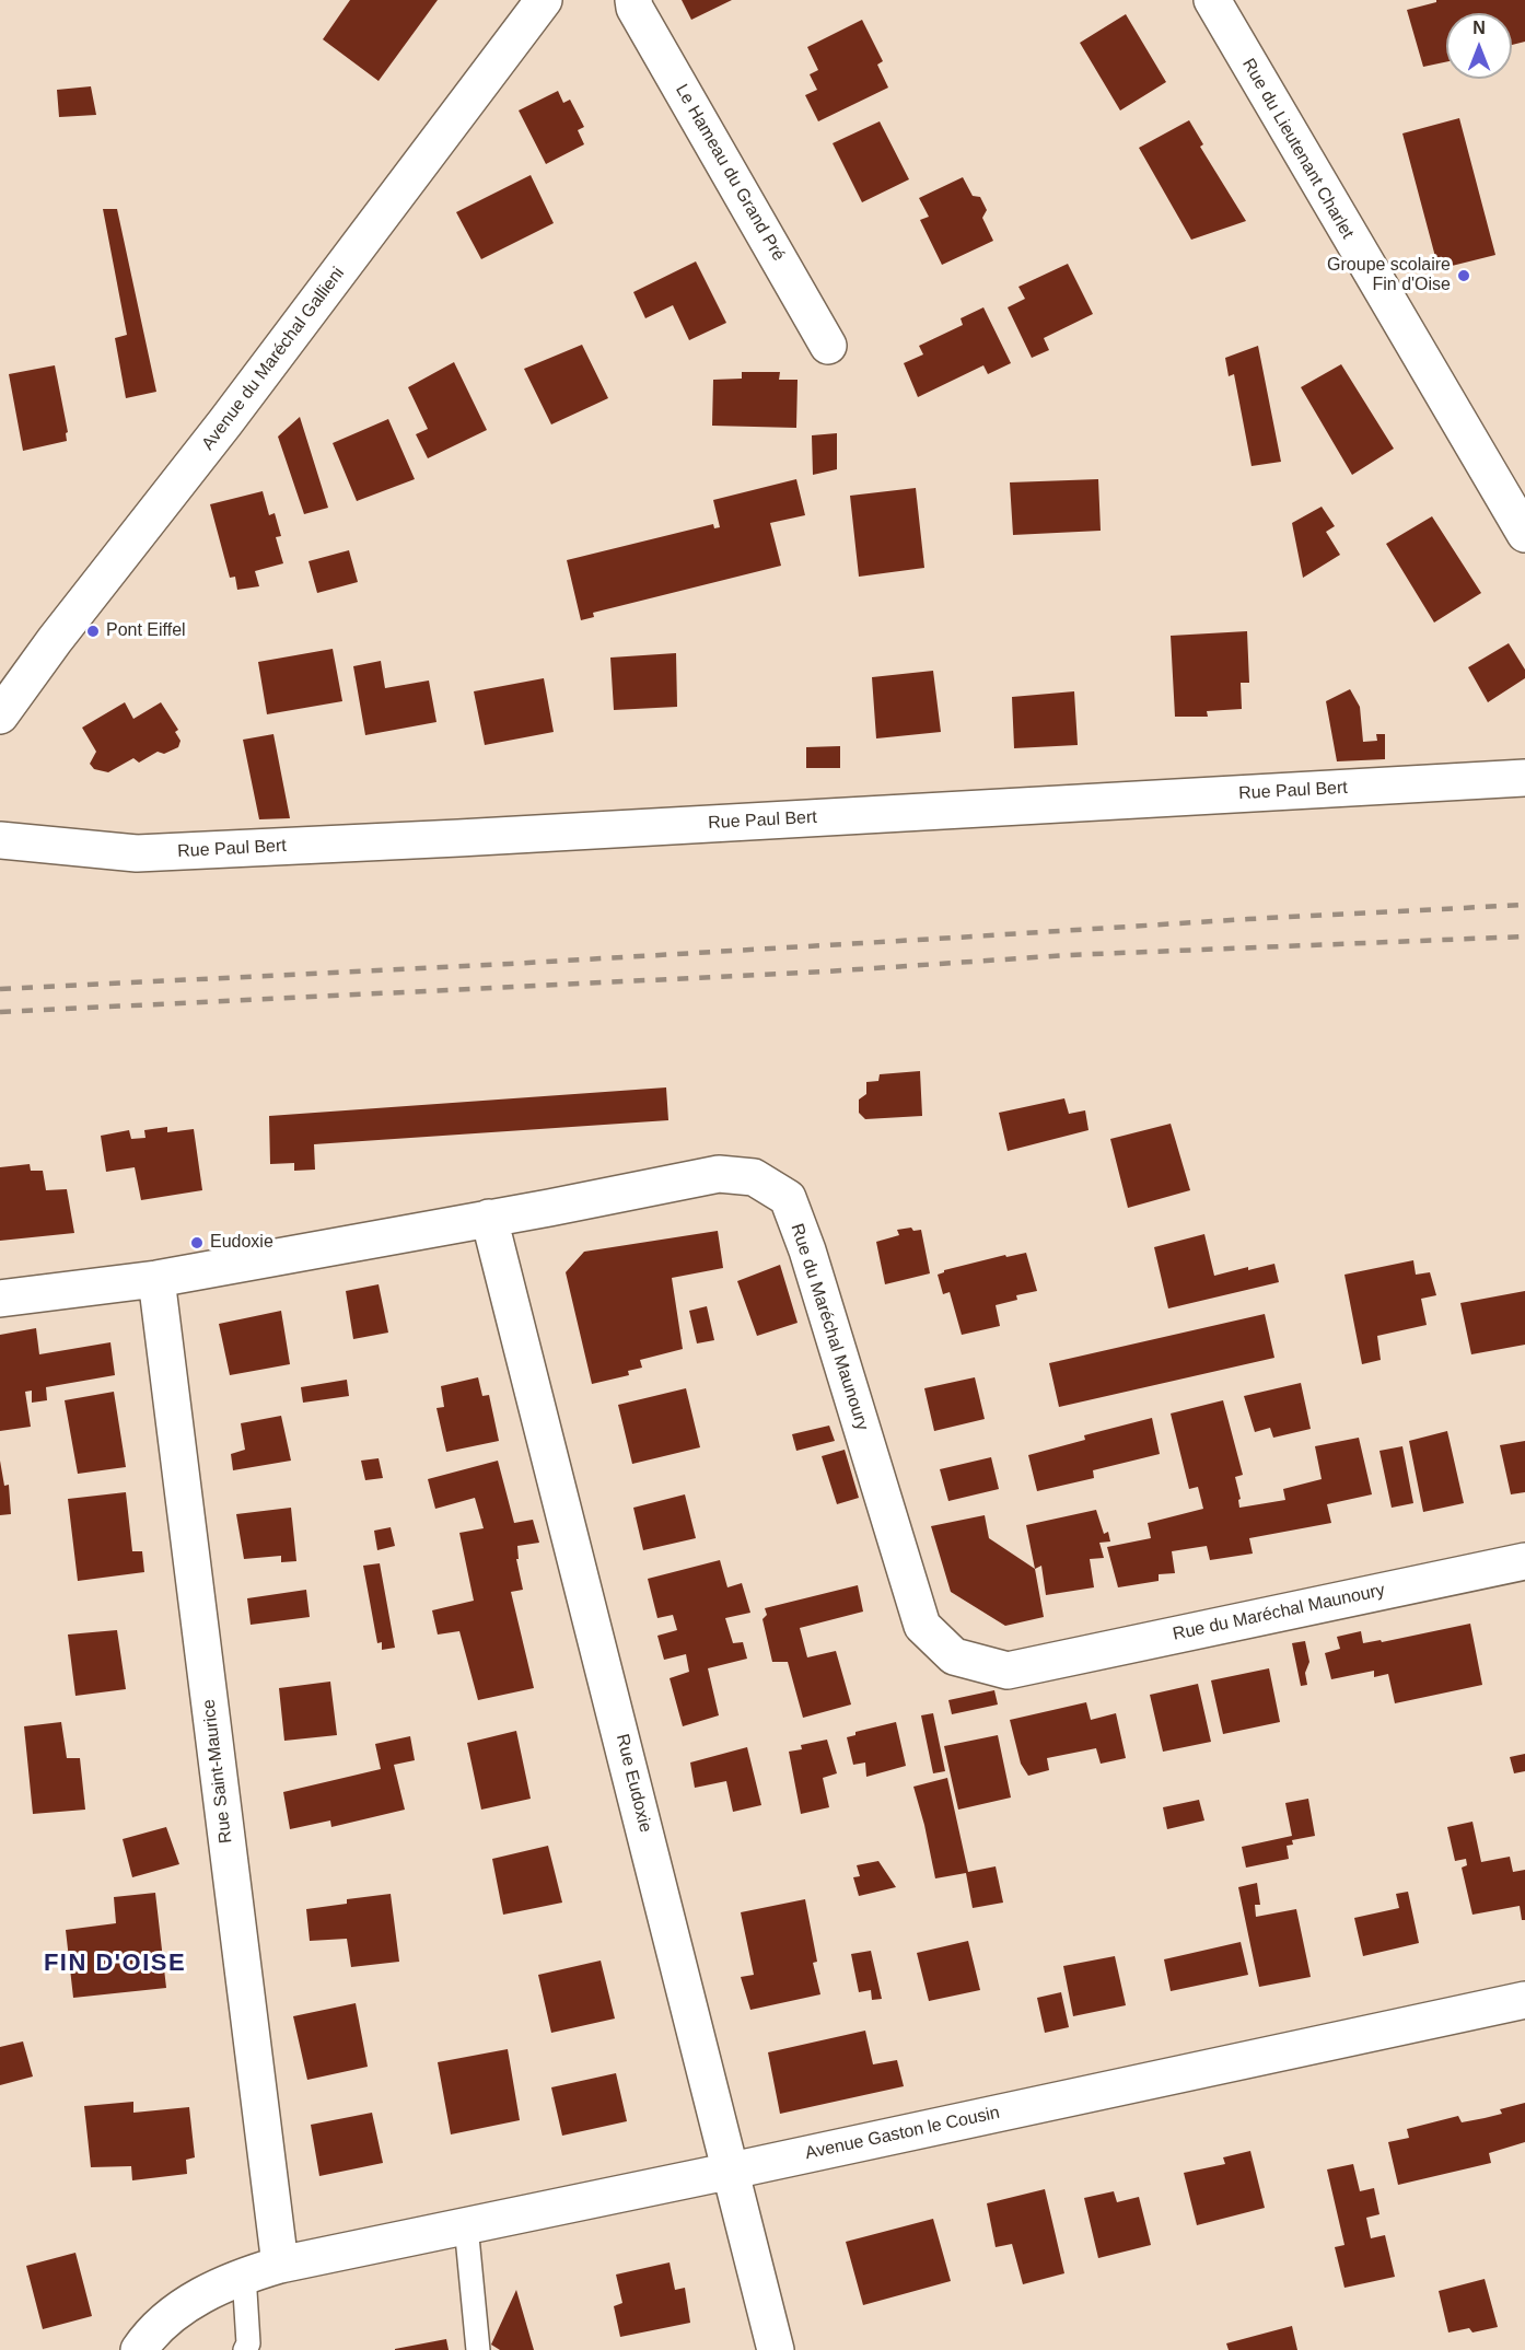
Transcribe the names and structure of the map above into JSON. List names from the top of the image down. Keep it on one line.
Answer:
{"streets":{"street":["Rue du Lieutenant Charlet","Le Hameau du Grand Pré","Avenue du Maréchal Gallieni","Rue Paul Bert","Rue du Maréchal Maunoury","Rue Saint-Maurice","Rue Eudoxie","Avenue Gaston le Cousin"]},"crossings":[["Rue du Maréchal Maunoury","Rue Saint-Maurice"],["Rue du Maréchal Maunoury","Rue Eudoxie"],["Rue Saint-Maurice","Avenue Gaston le Cousin"],["Rue Eudoxie","Avenue Gaston le Cousin"]],"districts":["FIN D'OISE"],"places":["Groupe scolaire Fin d'Oise","Pont Eiffel","Eudoxie"],"north":"top"}
